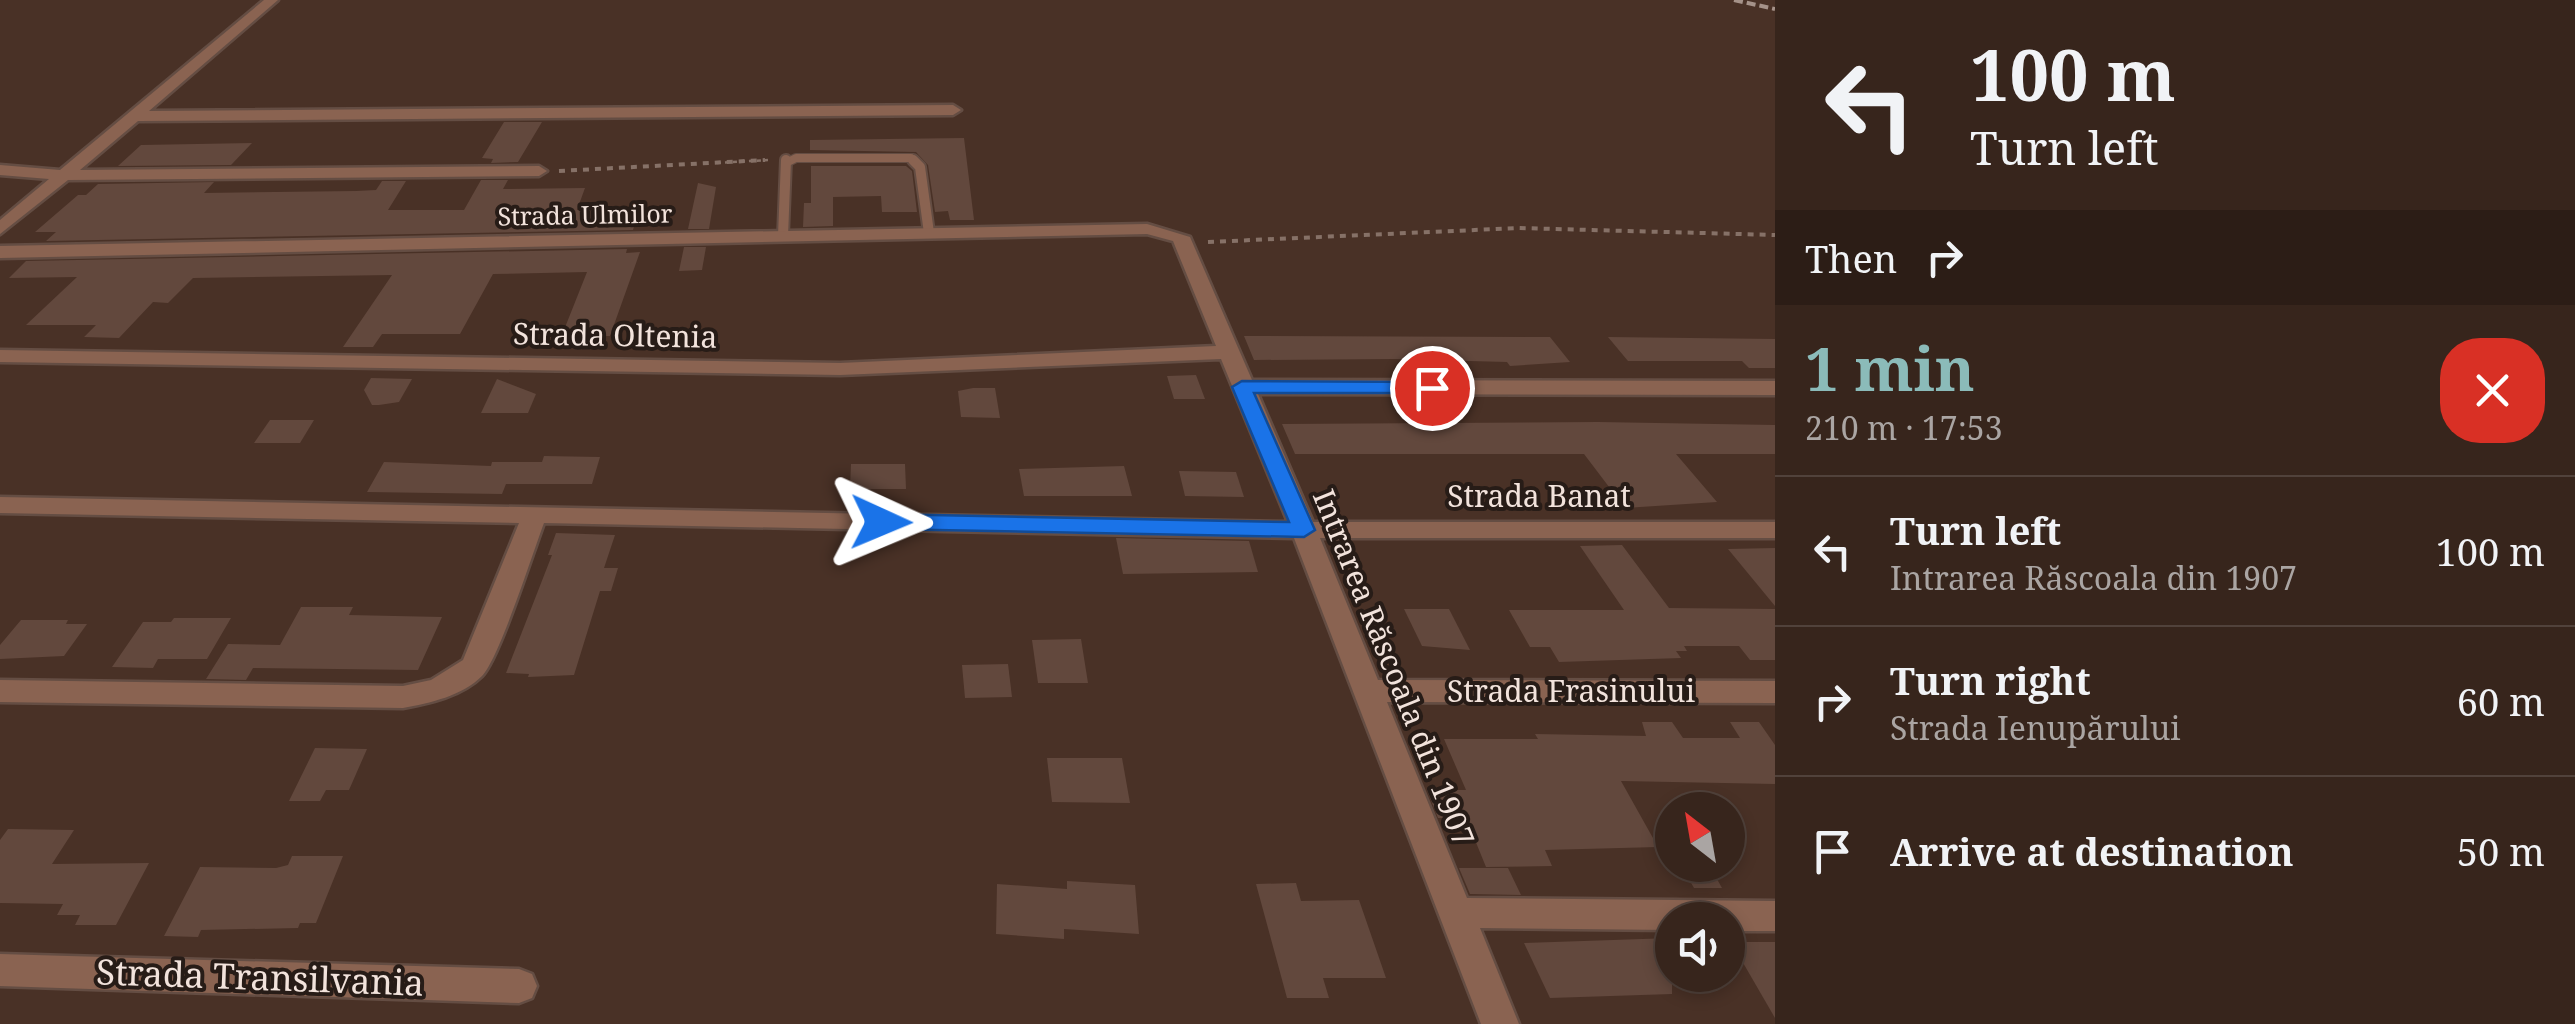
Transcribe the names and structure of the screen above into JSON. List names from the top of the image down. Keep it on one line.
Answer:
{"streets":{"street":["Strada Ulmilor","Strada Oltenia","Strada Banat","Intrarea Răscoala din 1907","Strada Frasinului","Strada Transilvania"]},"crossings":[["Strada Ulmilor","Intrarea Răscoala din 1907"],["Strada Oltenia","Intrarea Răscoala din 1907"],["Strada Banat","Intrarea Răscoala din 1907"],["Intrarea Răscoala din 1907","Strada Frasinului"]],"north":"top left","page":{"turn":["100 m","Turn left"],"then":"Then","heading":["1 min","210 m · 17:53"],"list":[{"name":"Turn left","note":"Intrarea Răscoala din 1907","value":"100 m"},{"name":"Turn right","note":"Strada Ienupărului","value":"60 m"},{"name":"Arrive at destination","value":"50 m"}]}}
